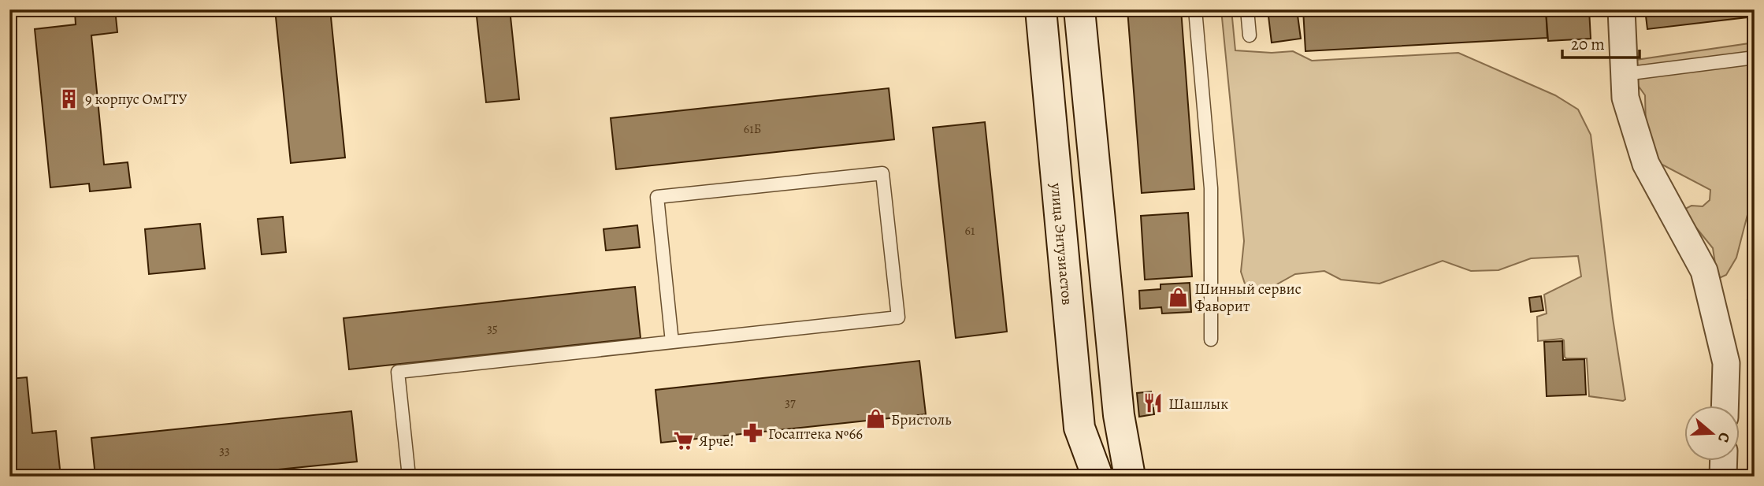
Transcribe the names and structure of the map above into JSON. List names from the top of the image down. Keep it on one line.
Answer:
{"streets":{"main road":["улица Энтузиастов"]},"places":{"building":["9 корпус ОмГТУ"],"shop":["Шинный сервис Фаворит","Бристоль"],"restaurant":["Шашлык"],"pharmacy":["Госаптека №66"],"supermarket":["Ярче!"]},"house_numbers":["61Б","61","35","37","33"],"scale_bar":"20 m","north":"right"}
